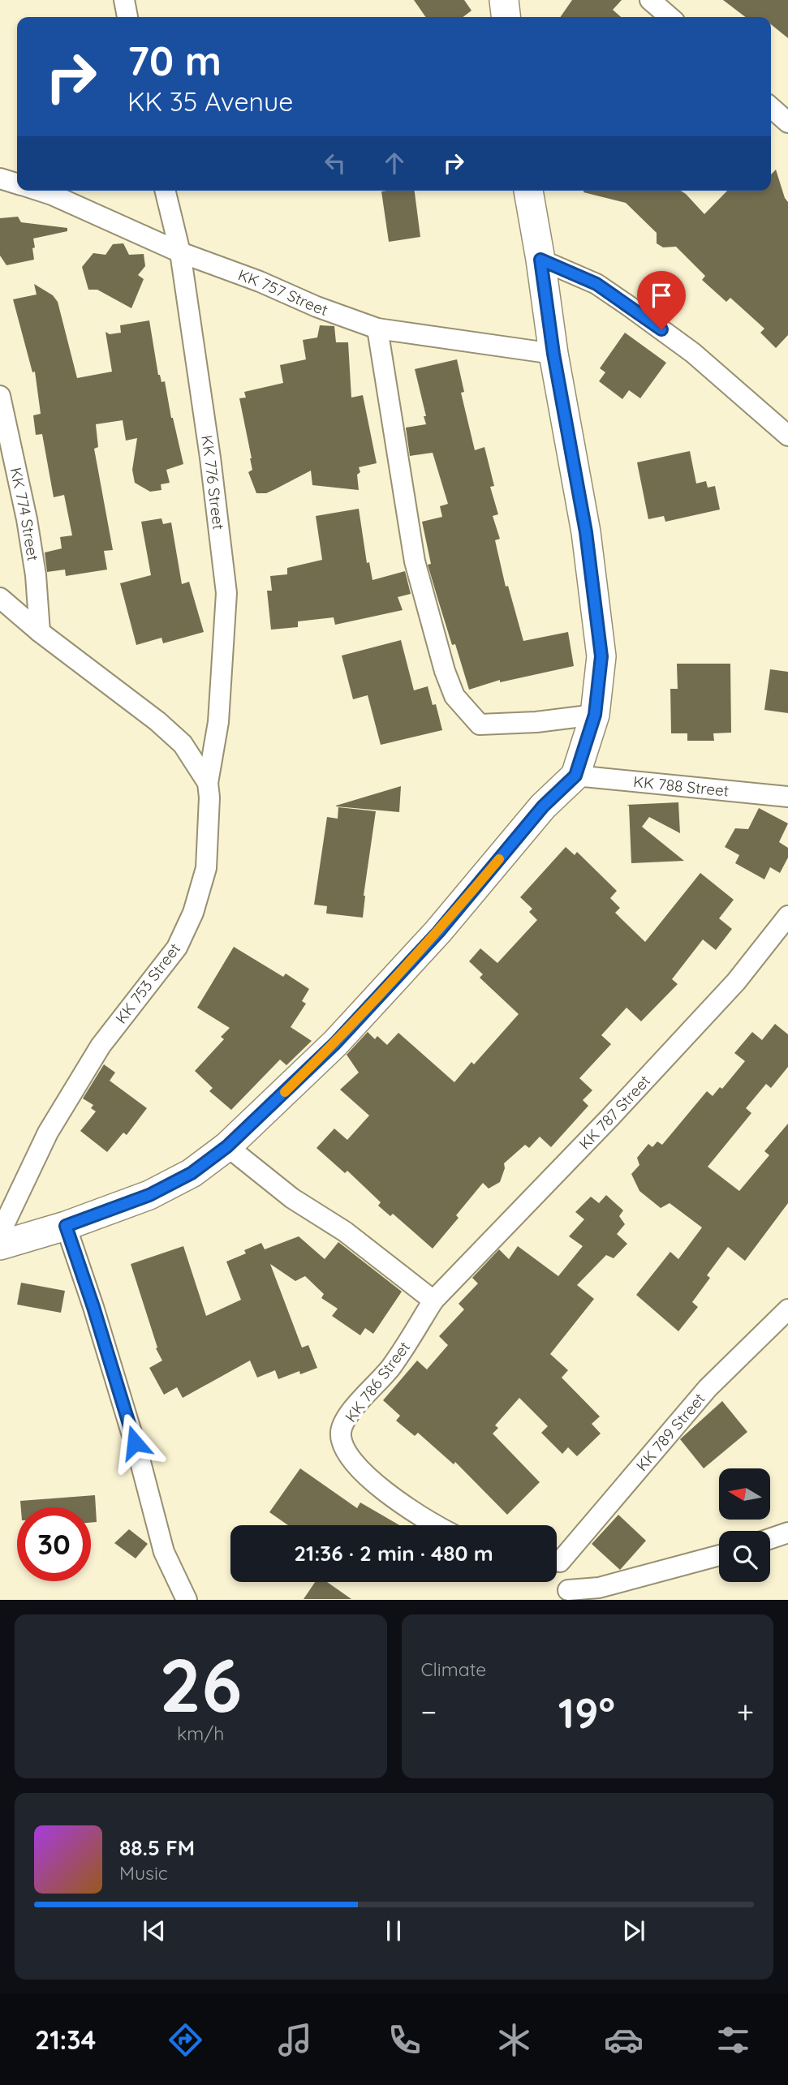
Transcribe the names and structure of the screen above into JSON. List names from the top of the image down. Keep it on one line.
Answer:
{"streets":{"street":["KK 757 Street","KK 776 Street","KK 774 Street","KK 788 Street","KK 753 Street","KK 787 Street","KK 786 Street","KK 789 Street"]},"crossings":[["KK 757 Street","KK 776 Street"],["KK 776 Street","KK 753 Street"],["KK 787 Street","KK 786 Street"]],"north":"left","page":{"turn":["70 m","KK 35 Avenue"],"limit":"30","trip":"21:36 · 2 min · 480 m","tile":[["26","km/h"],"Climate"],"heat":["−","19°","+"],"song":["88.5 FM","Music"],"tabs":"21:34"}}
